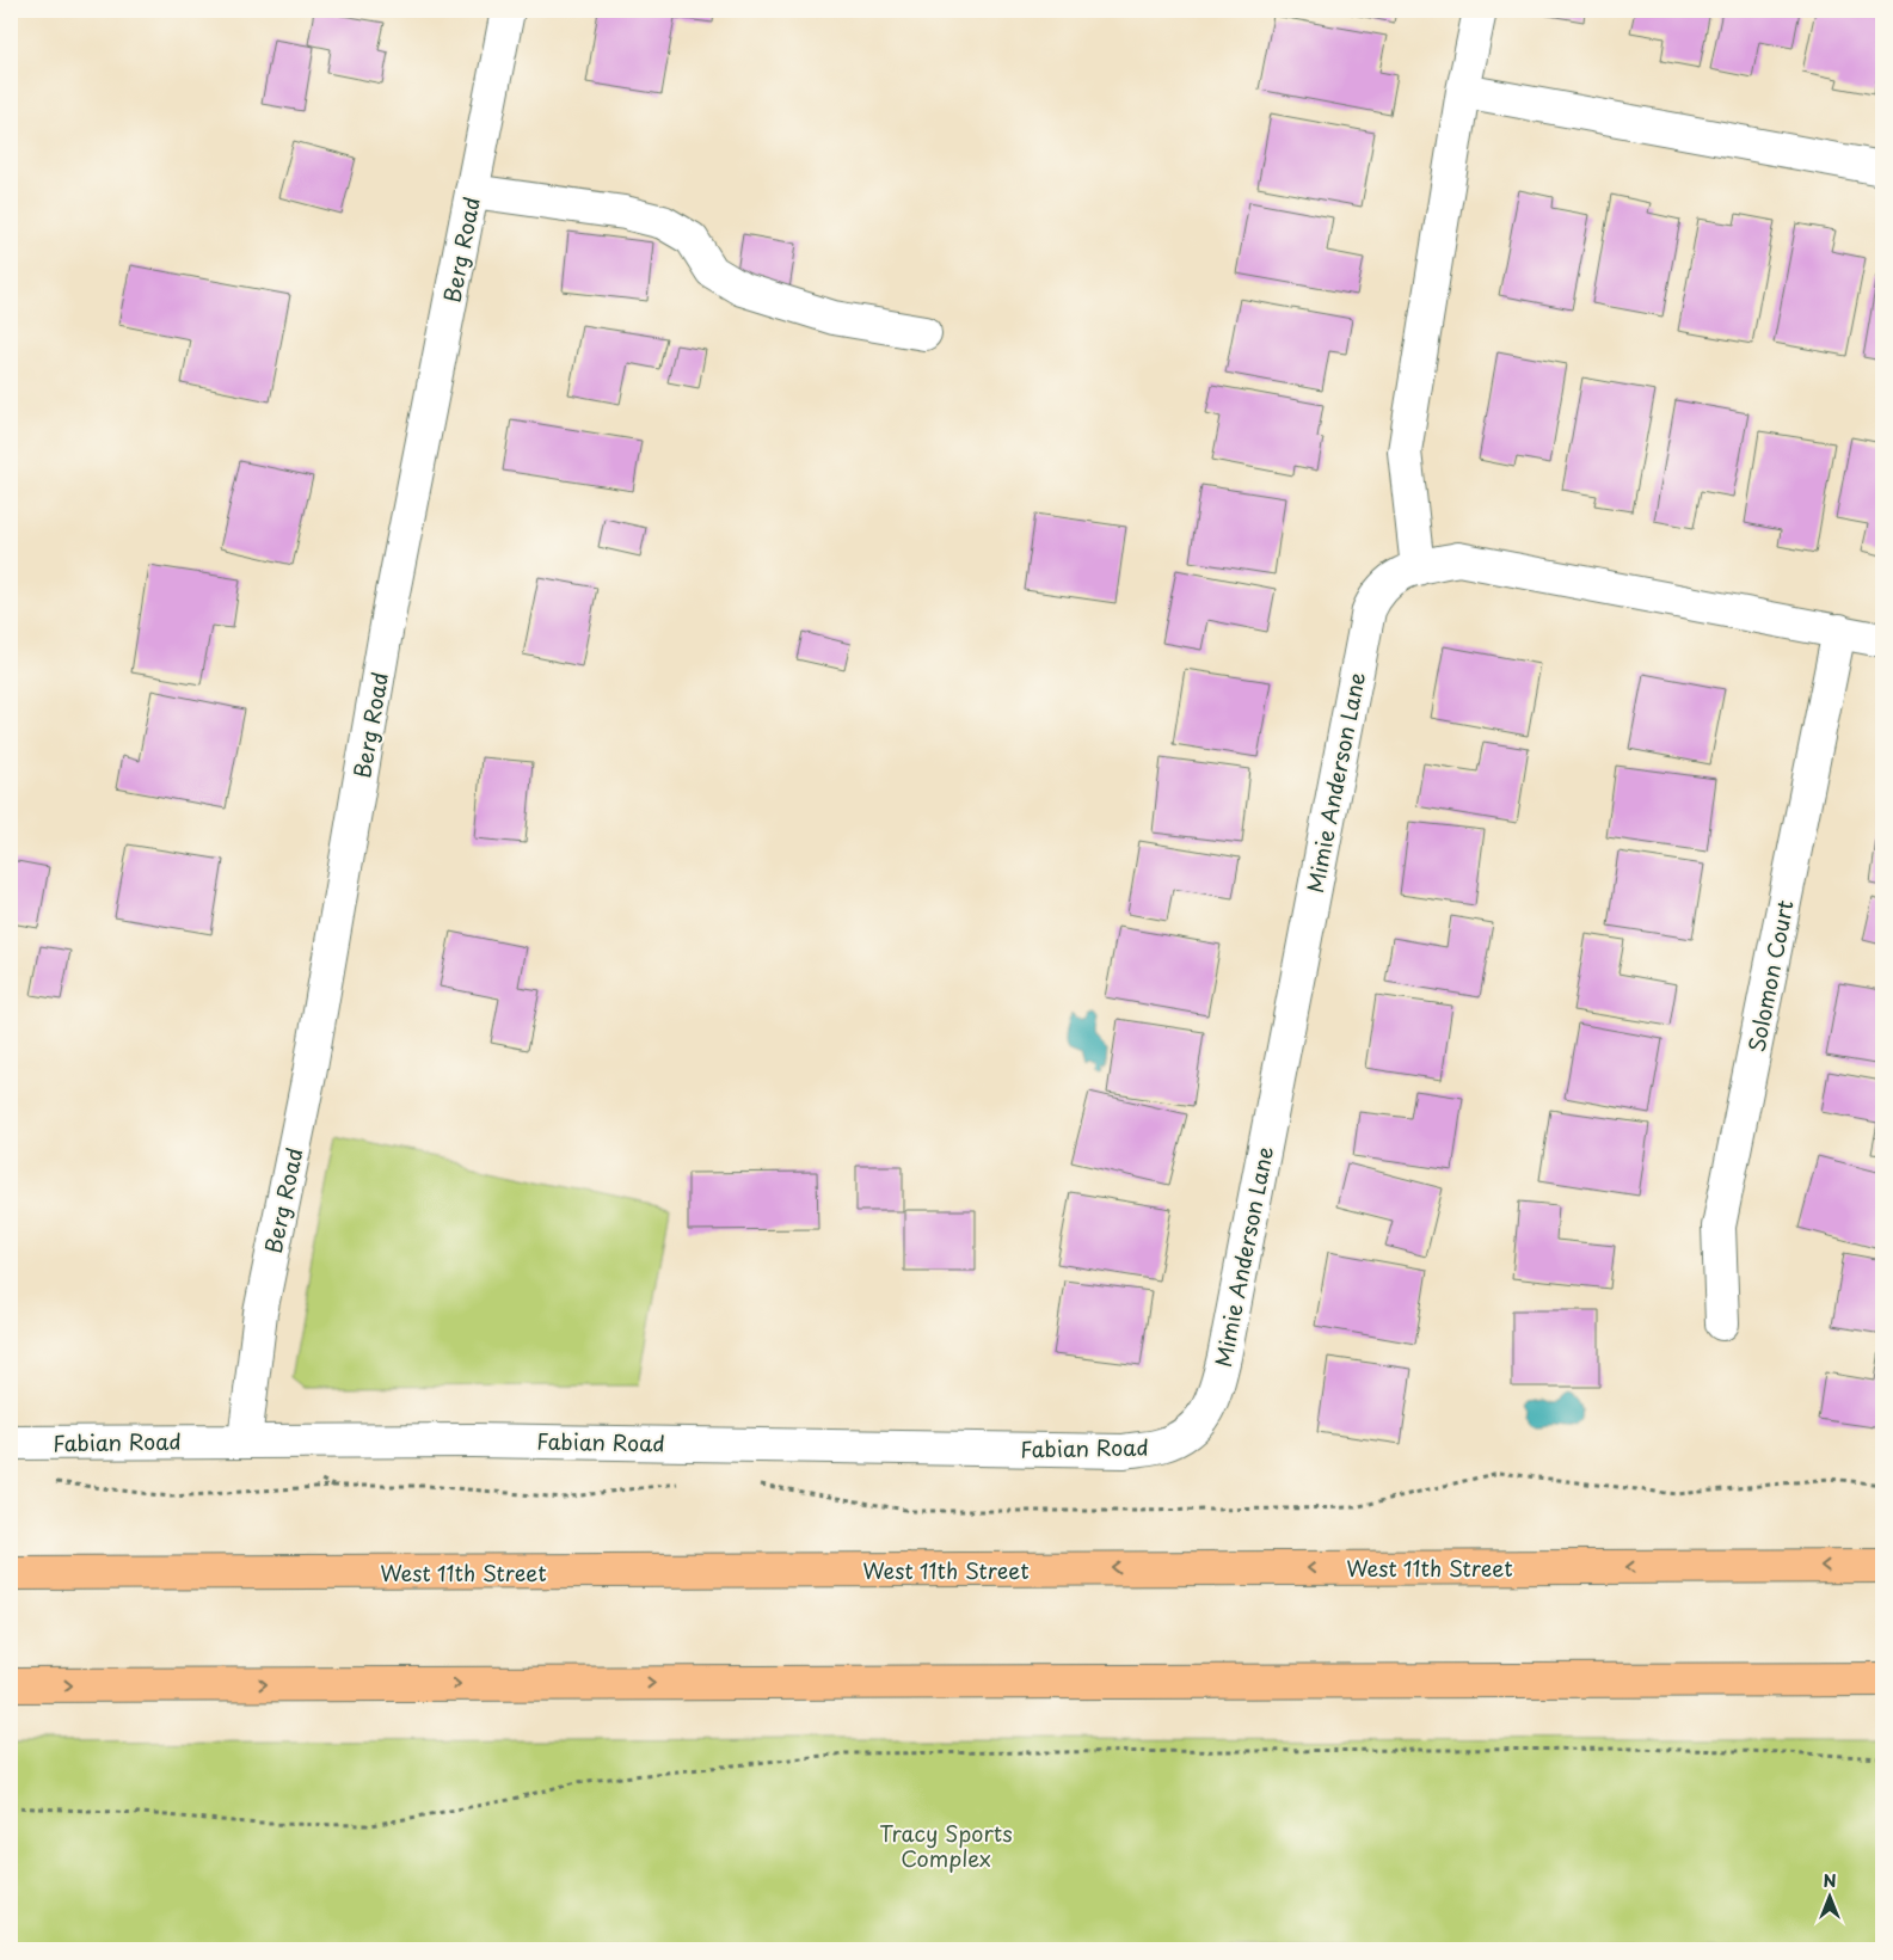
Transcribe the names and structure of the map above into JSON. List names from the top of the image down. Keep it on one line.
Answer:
{"streets":{"main road":["West 11th Street"],"street":["Berg Road","Mimie Anderson Lane","Solomon Court","Fabian Road"]},"crossings":[["Berg Road","Fabian Road"],["Mimie Anderson Lane","Solomon Court"],["Mimie Anderson Lane","Fabian Road"]],"parks":["Tracy Sports Complex"],"north":"top"}
